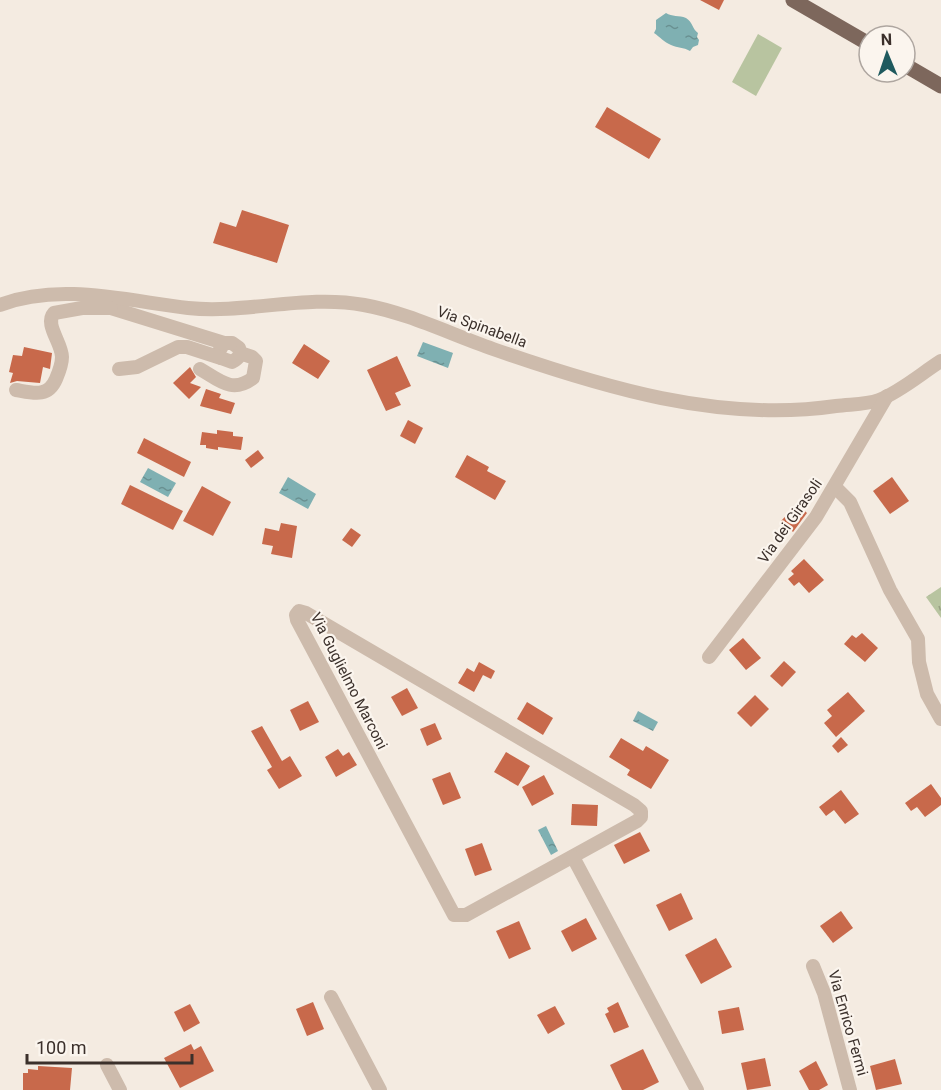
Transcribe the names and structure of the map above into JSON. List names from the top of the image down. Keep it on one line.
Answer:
{"streets":{"street":["Via Spinabella","Via dei Girasoli","Via Guglielmo Marconi","Via Enrico Fermi"]},"crossings":[["Via Spinabella","Via dei Girasoli"]],"scale_bar":"100 m","north":"top"}
